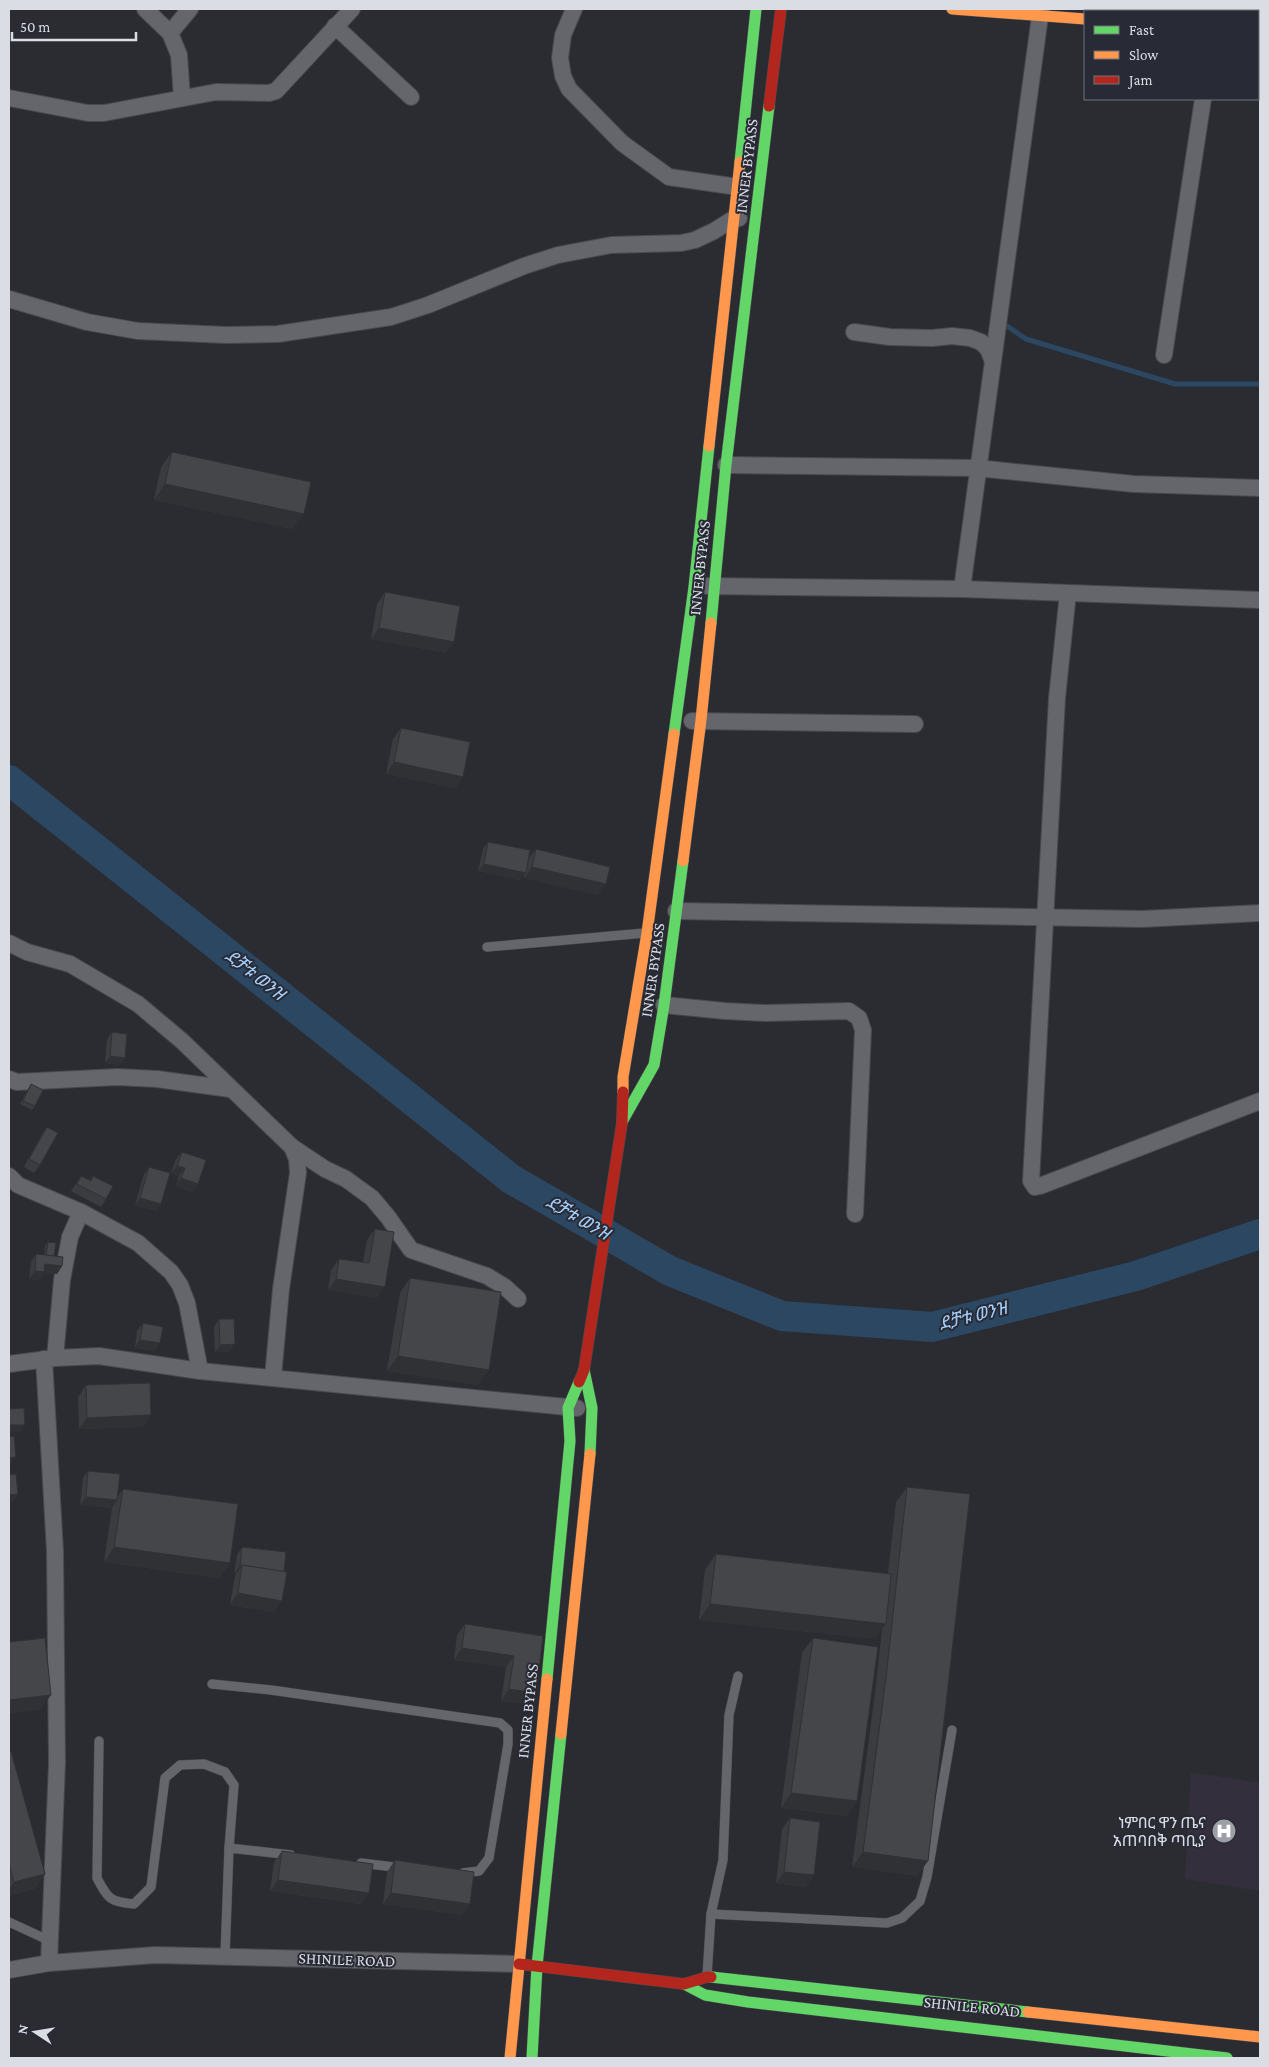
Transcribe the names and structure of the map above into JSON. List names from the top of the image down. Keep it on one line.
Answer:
{"streets":{"main road":["INNER BYPASS","SHINILE ROAD"]},"crossings":[["INNER BYPASS","SHINILE ROAD"]],"water":["ደቻቱ ወንዝ"],"places":{"hospital":["ነምበር ዋን ጤና አጠባበቅ ጣቢያ"]},"legend":["Fast","Slow","Jam"],"scale_bar":"50 m","north":"left"}
